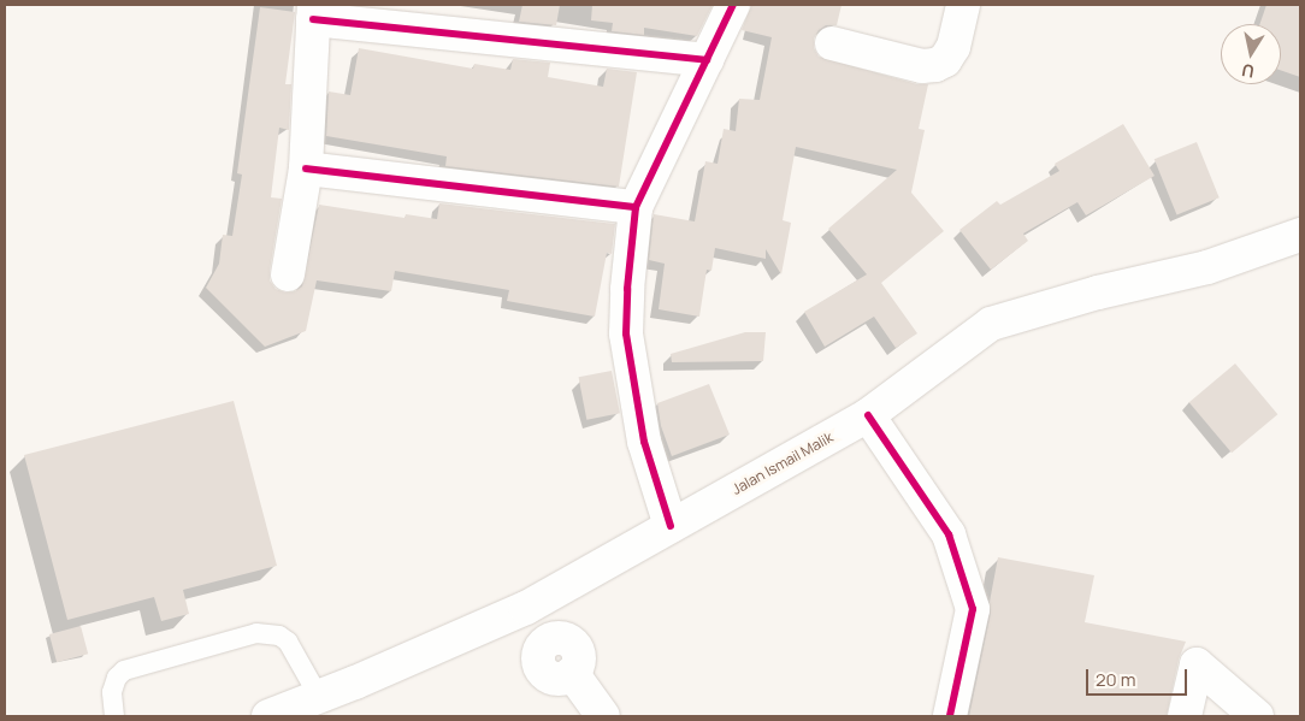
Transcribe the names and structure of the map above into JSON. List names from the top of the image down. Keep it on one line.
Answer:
{"streets":{"street":["Jalan Ismail Malik"]},"scale_bar":"20 m","north":"bottom"}
